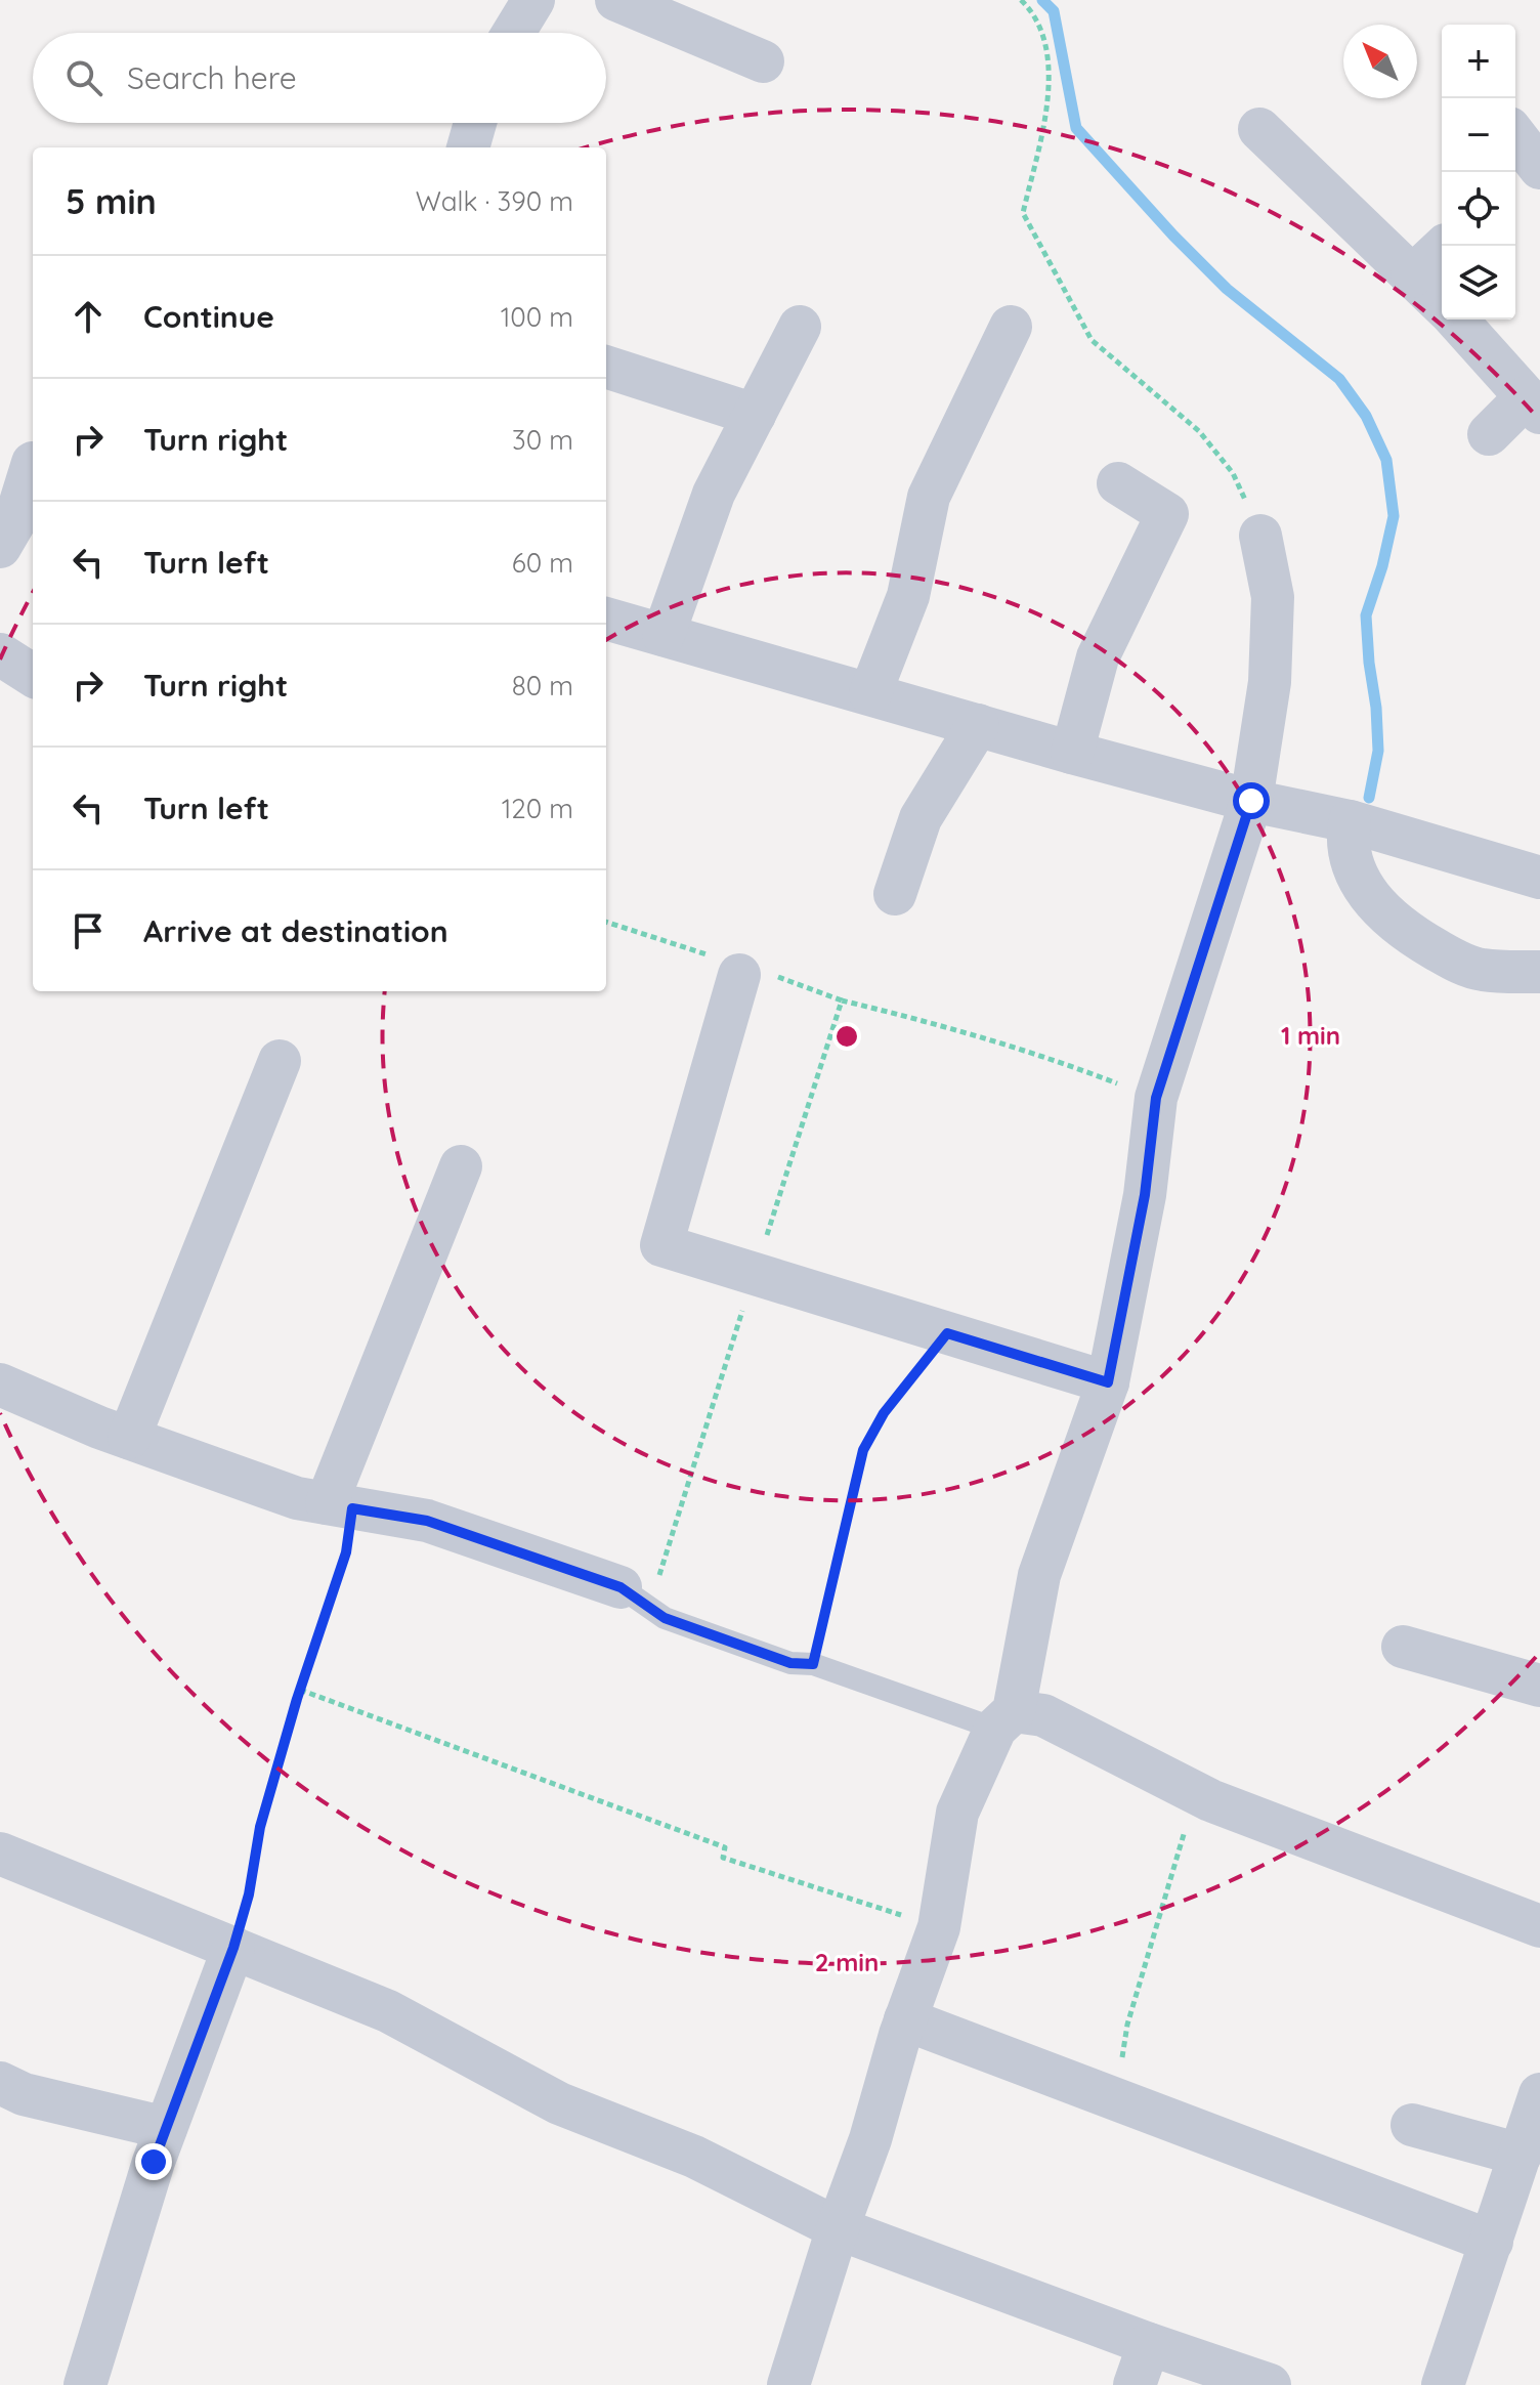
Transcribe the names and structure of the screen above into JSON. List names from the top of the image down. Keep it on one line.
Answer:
{"north":"top left","page":{"map_buttons":["+","−"],"search":"Search here","heading":["5 min","Walk · 390 m"],"list":[["Continue","100 m"],["Turn right","30 m"],["Turn left","60 m"],["Turn right","80 m"],["Turn left","120 m"],"Arrive at destination"]},"rings":["1 min","2 min"]}
